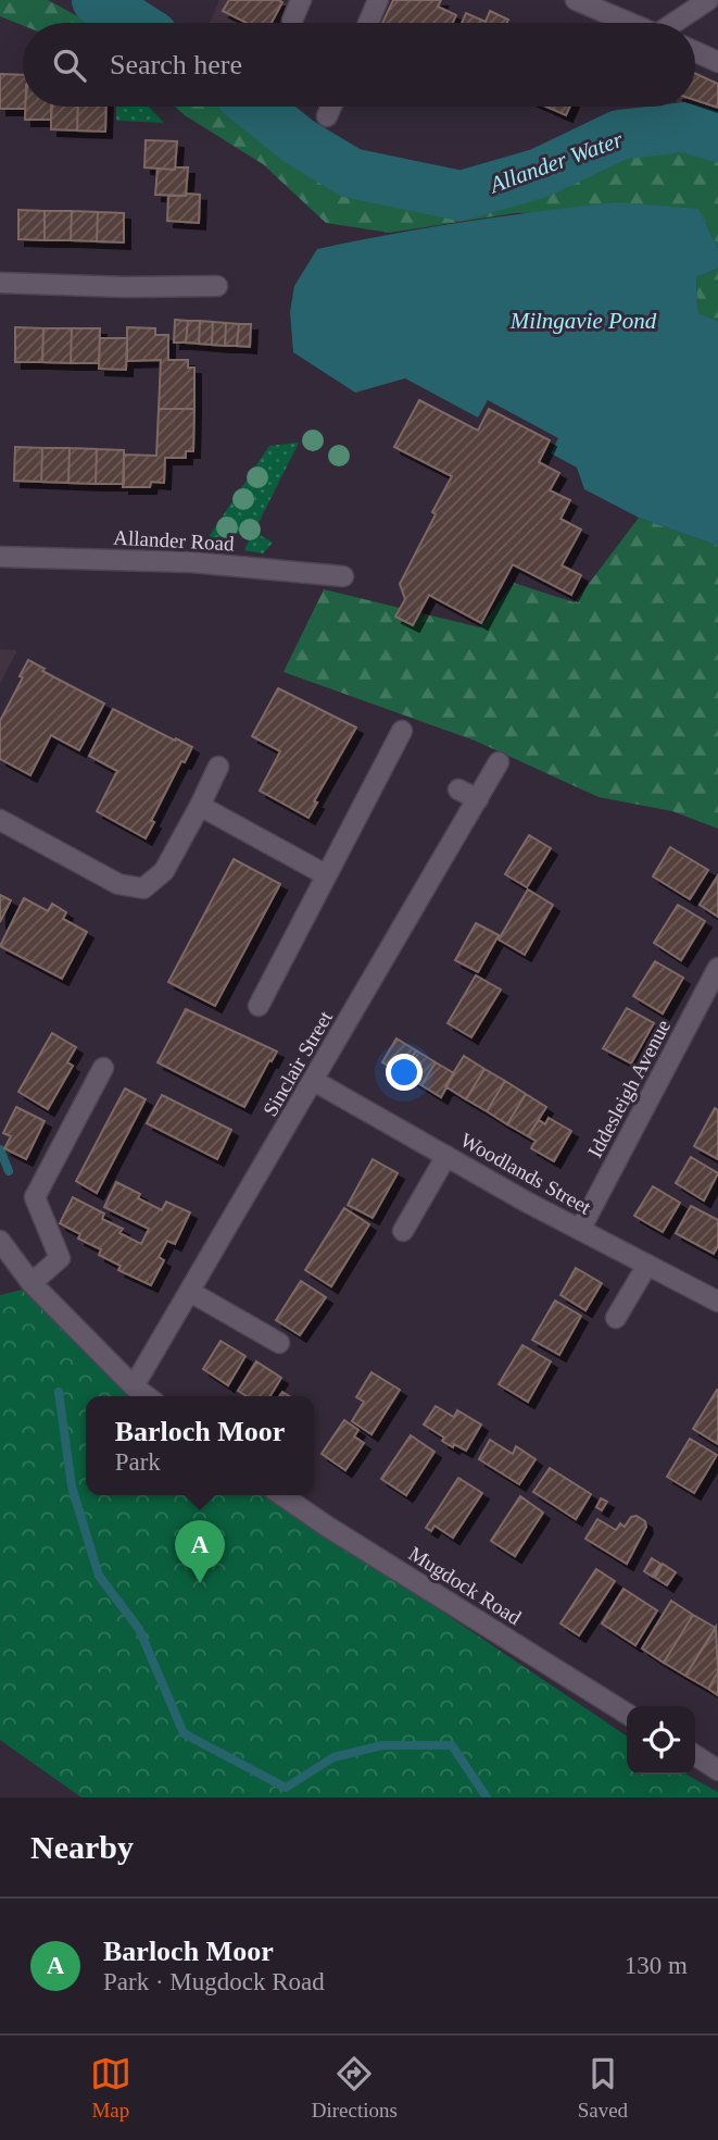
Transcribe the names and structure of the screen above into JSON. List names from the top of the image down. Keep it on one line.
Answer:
{"streets":{"street":["Allander Road","Sinclair Street","Iddesleigh Avenue","Woodlands Street","Mugdock Road"]},"crossings":[["Sinclair Street","Woodlands Street"],["Iddesleigh Avenue","Woodlands Street"]],"water":["Allander Water","Milngavie Pond"],"page":{"search":"Search here","popup":["Barloch Moor","Park"],"pins":"A","heading":"Nearby","list":[{"mark":"A","name":"Barloch Moor","note":"Park · Mugdock Road","value":"130 m"}],"nav":["Map","Directions","Saved"]}}
